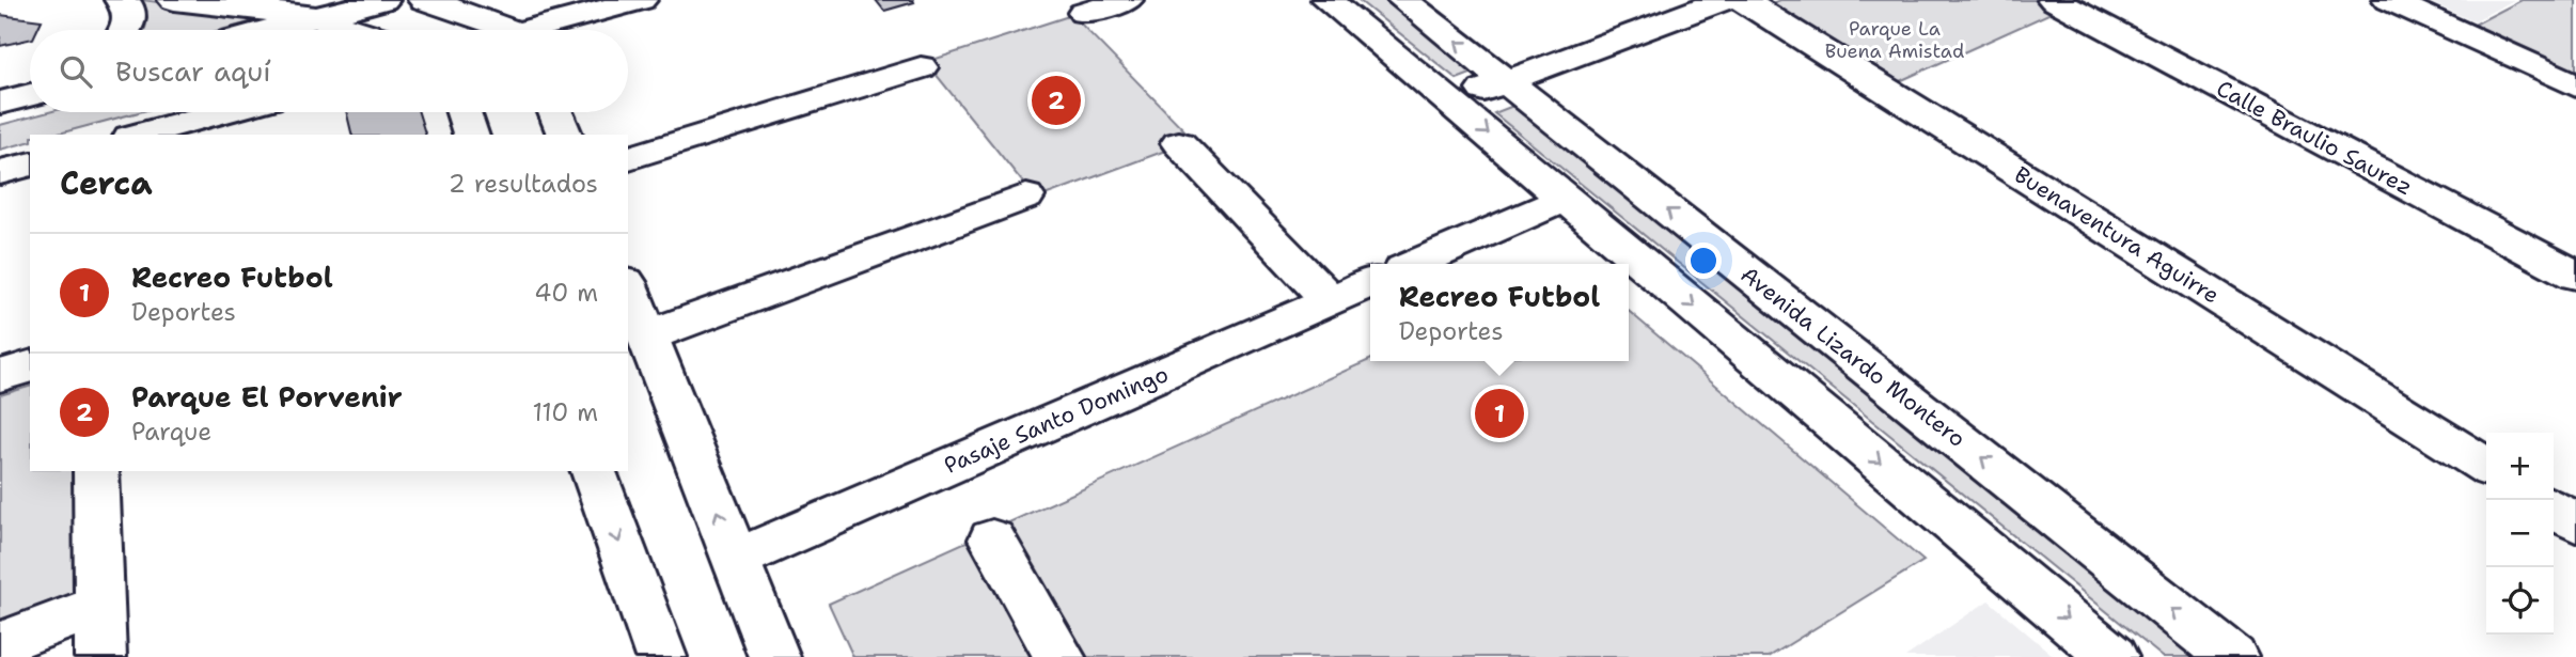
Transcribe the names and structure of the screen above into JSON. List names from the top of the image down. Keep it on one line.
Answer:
{"streets":{"street":["Calle Braulio Saurez","Buenaventura Aguirre","Avenida Lizardo Montero","Pasaje Santo Domingo"]},"parks":["Parque La Buena Amistad"],"page":{"search":"Buscar aquí","pins":["2","1"],"heading":["Cerca","2 resultados"],"list":[{"mark":"1","name":"Recreo Futbol","note":"Deportes","value":"40 m"},{"mark":"2","name":"Parque El Porvenir","note":"Parque","value":"110 m"}],"popup":["Recreo Futbol","Deportes"],"map_buttons":["+","−"]}}
